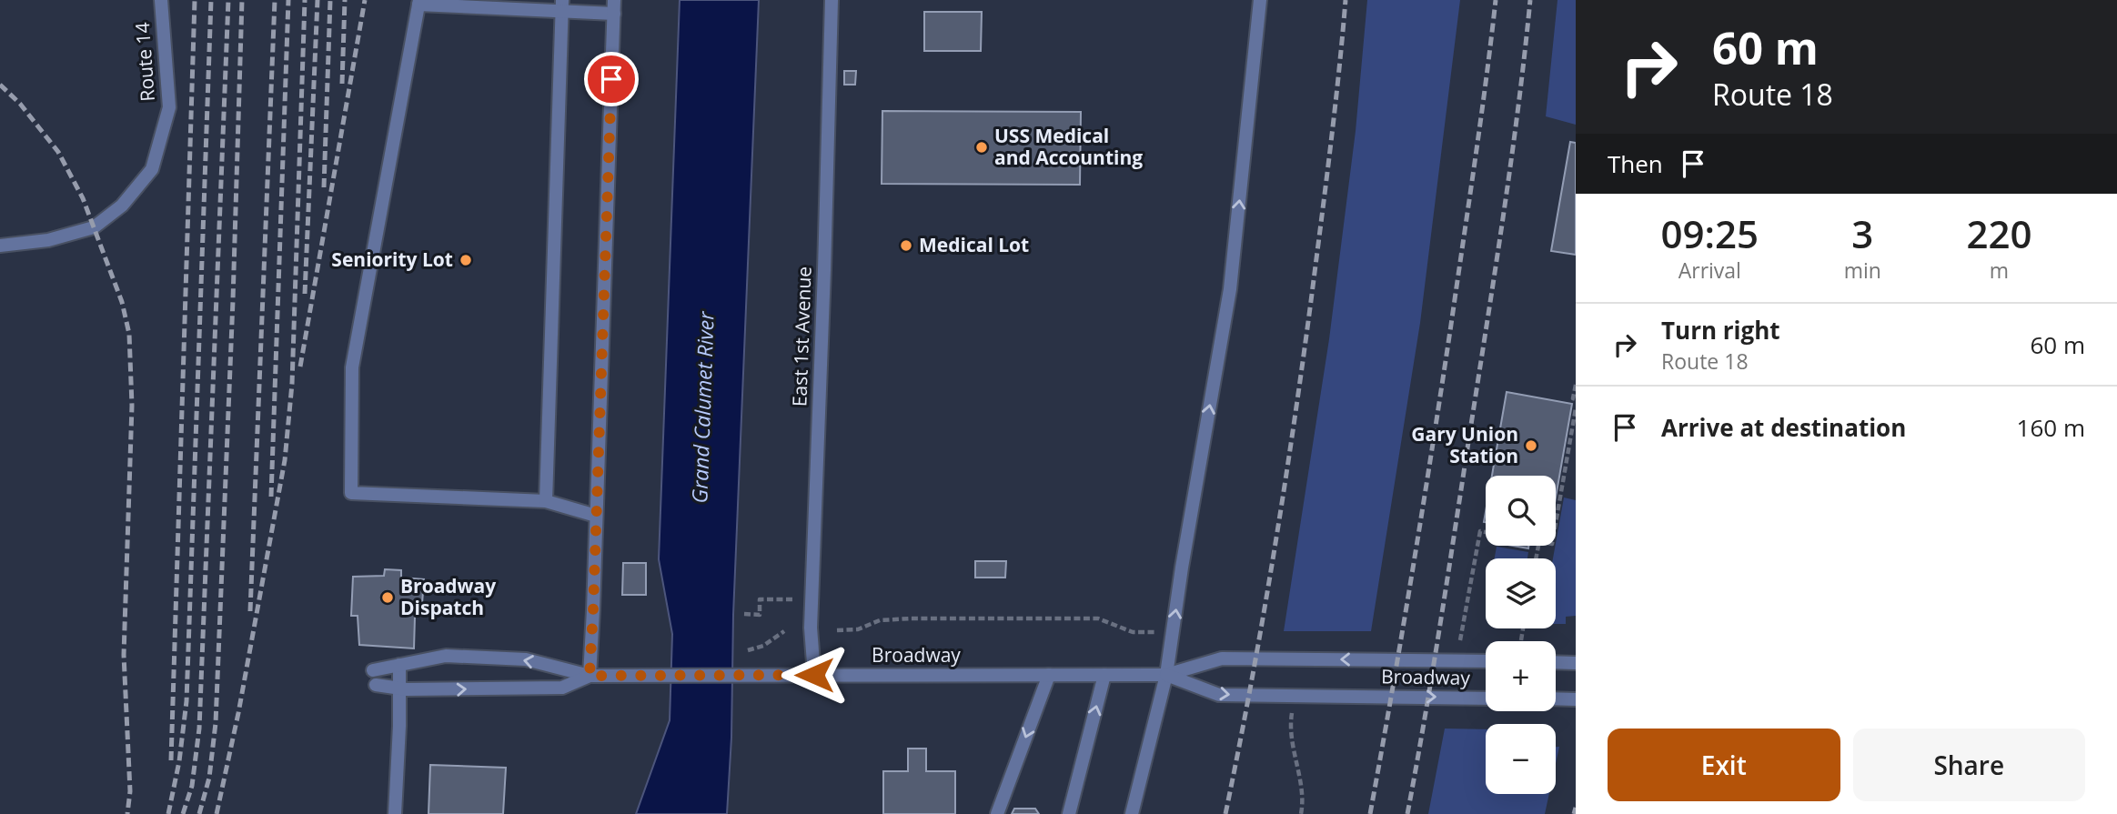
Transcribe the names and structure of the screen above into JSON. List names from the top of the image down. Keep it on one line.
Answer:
{"streets":{"street":["Route 14","East 1st Avenue","Broadway"]},"crossings":[["East 1st Avenue","Broadway"]],"water":["Grand Calumet River"],"places":["USS Medical and Accounting","Medical Lot","Seniority Lot","Gary Union Station","Broadway Dispatch"],"page":{"turn":["60 m","Route 18"],"then":"Then","eta":["09:25","Arrival","3","min","220","m"],"list":[{"name":"Turn right","note":"Route 18","value":"60 m"},{"name":"Arrive at destination","value":"160 m"}],"map_buttons":["+","−"],"buttons":["Exit","Share"]}}
